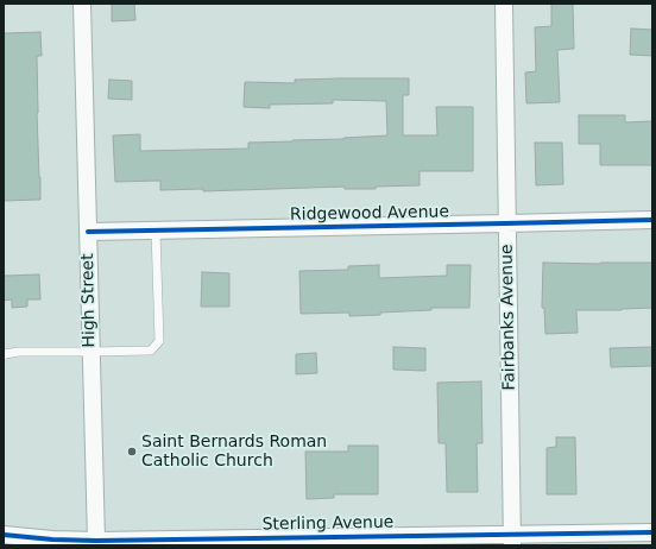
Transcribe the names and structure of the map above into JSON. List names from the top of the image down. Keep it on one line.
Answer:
{"streets":{"street":["Ridgewood Avenue","High Street","Fairbanks Avenue","Sterling Avenue"]},"crossings":[["Ridgewood Avenue","High Street"],["Ridgewood Avenue","Fairbanks Avenue"],["High Street","Sterling Avenue"],["Fairbanks Avenue","Sterling Avenue"]],"places":["Saint Bernards Roman Catholic Church"]}
